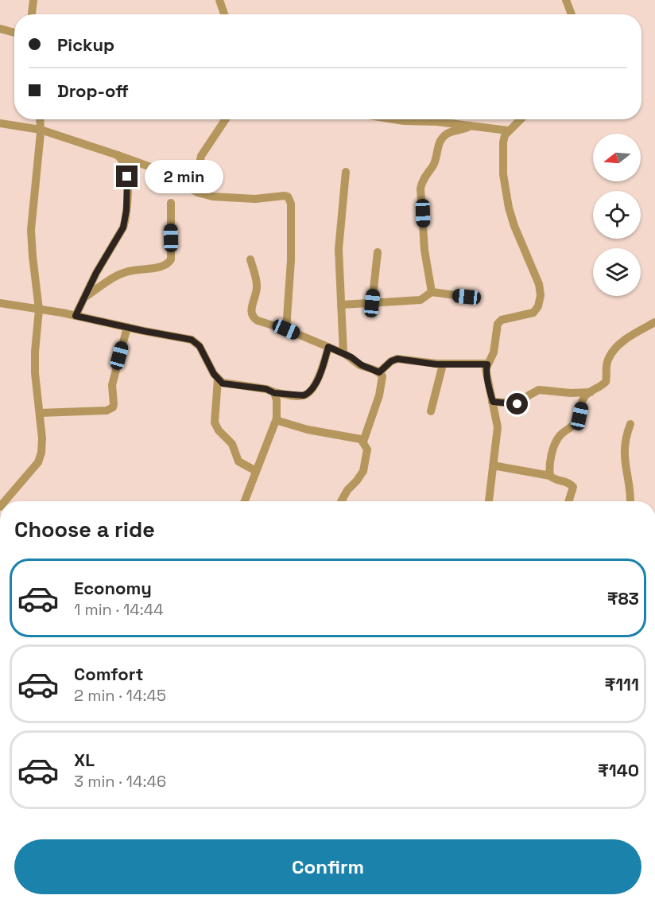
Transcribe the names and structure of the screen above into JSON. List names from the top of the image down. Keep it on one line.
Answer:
{"north":"left","page":{"banner":["Pickup","Drop-off"],"bubble":"2 min","heading":"Choose a ride","list":[{"name":"Economy","note":"1 min · 14:44","value":"₹83"},{"name":"Comfort","note":"2 min · 14:45","value":"₹111"},{"name":"XL","note":"3 min · 14:46","value":"₹140"}],"buttons":"Confirm"}}
